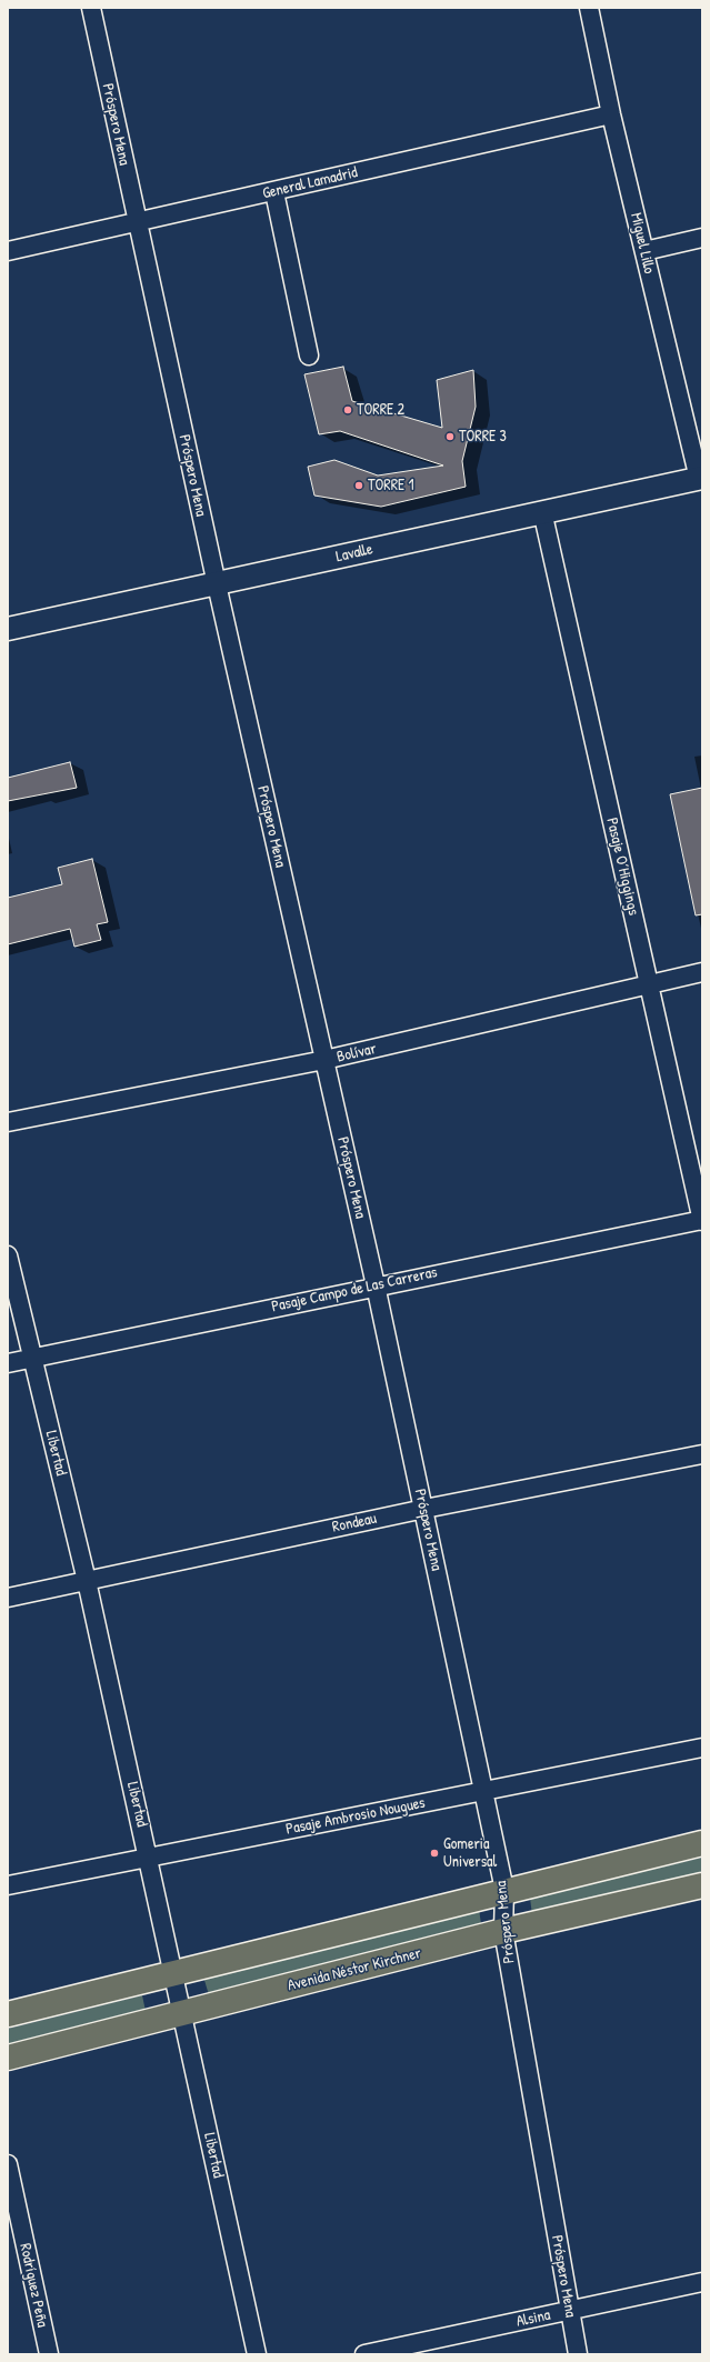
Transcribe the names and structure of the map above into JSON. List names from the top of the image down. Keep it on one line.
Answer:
{"streets":{"main road":["Avenida Néstor Kirchner"],"street":["Próspero Mena","General Lamadrid","Miguel Lillo","Lavalle","Pasaje O´Higgings","Bolívar","Pasaje Campo de Las Carreras","Libertad","Rondeau","Pasaje Ambrosio Nougues","Rodríguez Peña","Alsina"]},"crossings":[["Próspero Mena","General Lamadrid"],["Próspero Mena","Lavalle"],["Próspero Mena","Bolívar"],["Próspero Mena","Pasaje Campo de Las Carreras"],["Próspero Mena","Rondeau"],["Próspero Mena","Pasaje Ambrosio Nougues"],["Próspero Mena","Avenida Néstor Kirchner"],["Próspero Mena","Alsina"],["General Lamadrid","Miguel Lillo"],["Miguel Lillo","Lavalle"],["Lavalle","Pasaje O´Higgings"],["Pasaje O´Higgings","Bolívar"],["Pasaje O´Higgings","Pasaje Campo de Las Carreras"],["Pasaje Campo de Las Carreras","Libertad"],["Libertad","Rondeau"],["Libertad","Pasaje Ambrosio Nougues"],["Libertad","Avenida Néstor Kirchner"]],"places":["TORRE 2","TORRE 3","TORRE 1","Gomeria Universal"]}
